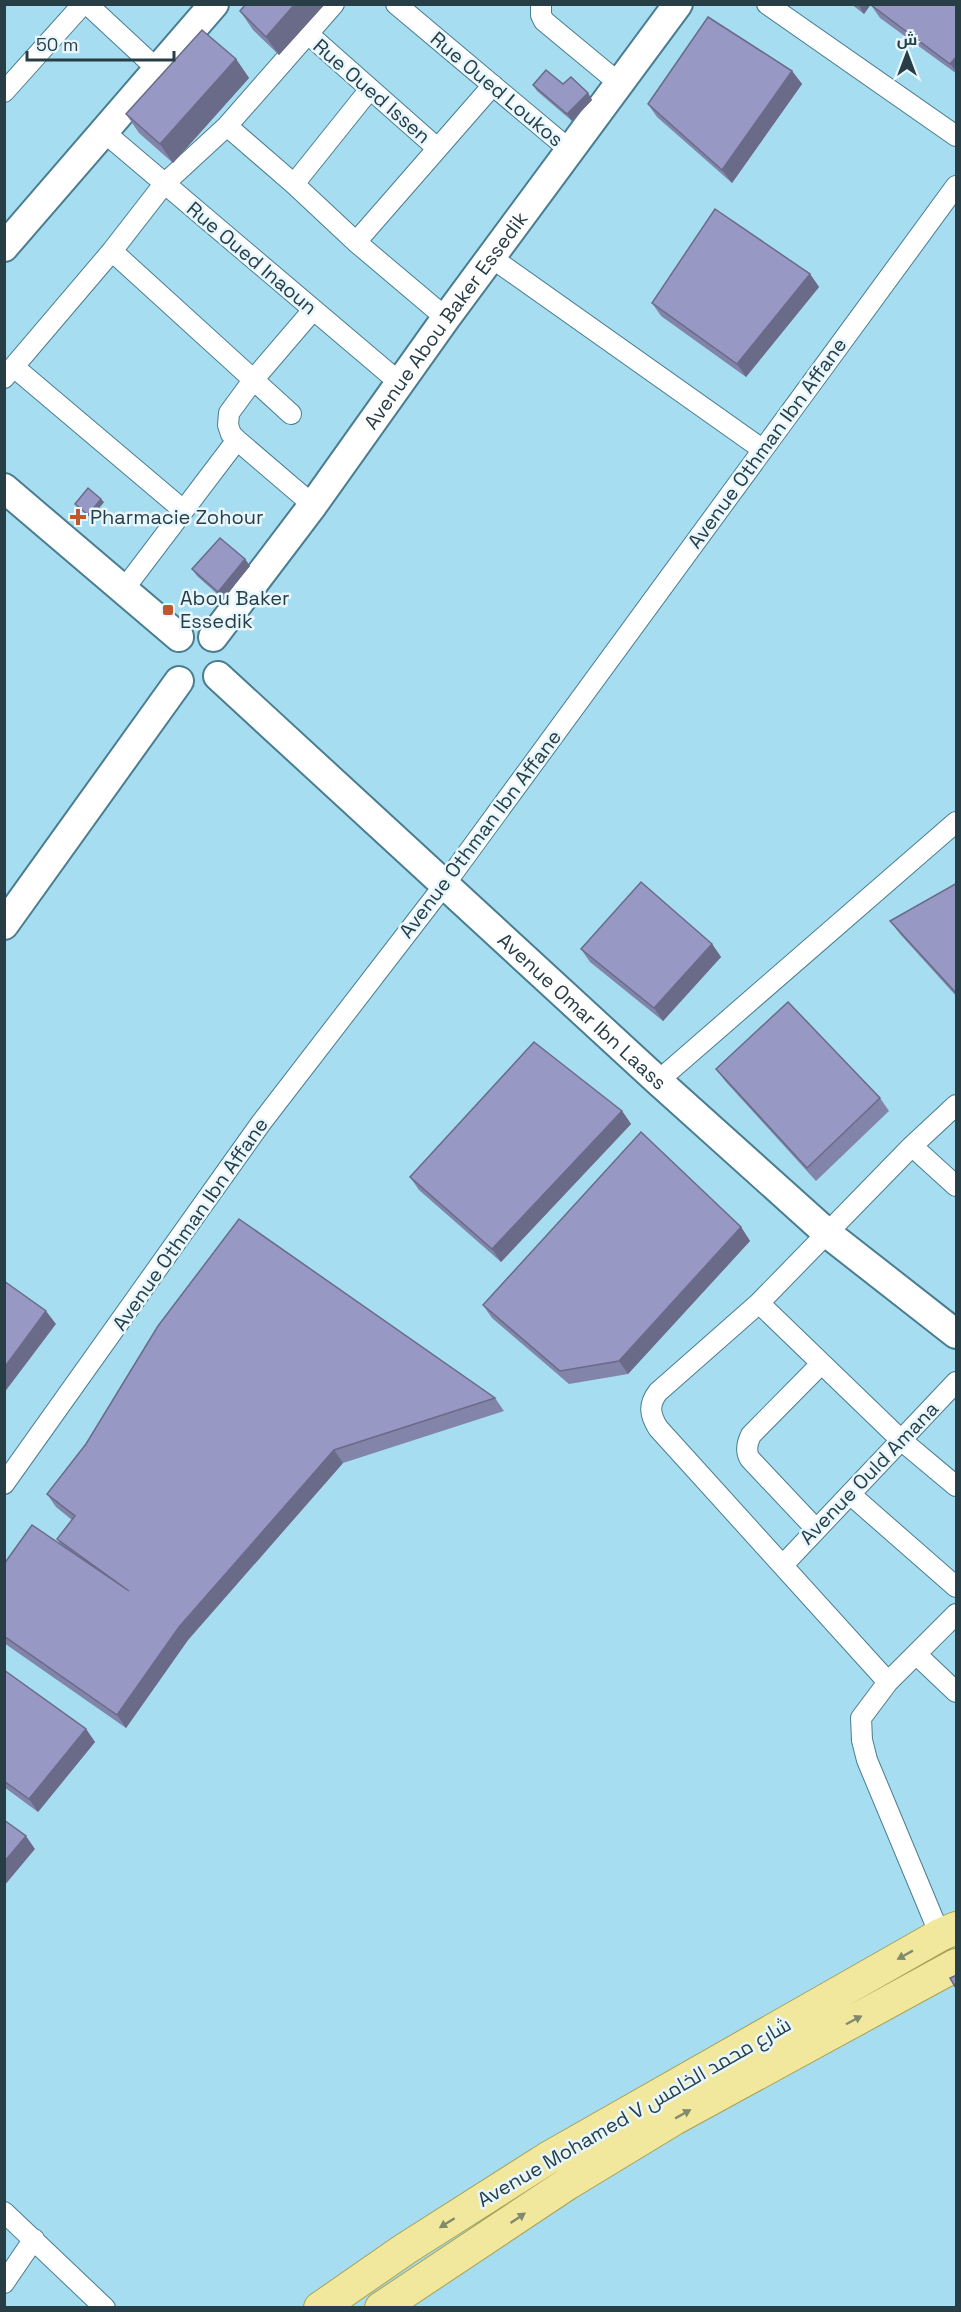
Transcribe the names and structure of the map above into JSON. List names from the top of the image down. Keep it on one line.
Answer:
{"streets":{"main road":["Avenue Mohamed V شارع محمد الخامس"],"street":["Rue Oued Loukos","Rue Oued Issen","Rue Oued Inaoun","Avenue Abou Baker Essedik","Avenue Othman Ibn Affane","Avenue Omar Ibn Laass","Avenue Ould Amana"]},"crossings":[["Rue Oued Loukos","Avenue Abou Baker Essedik"],["Rue Oued Inaoun","Avenue Abou Baker Essedik"],["Avenue Abou Baker Essedik","Avenue Omar Ibn Laass"],["Avenue Othman Ibn Affane","Avenue Omar Ibn Laass"]],"places":{"health":["Pharmacie Zohour"],"transit":["Abou Baker Essedik"]},"scale_bar":"50 m","north":"top"}
